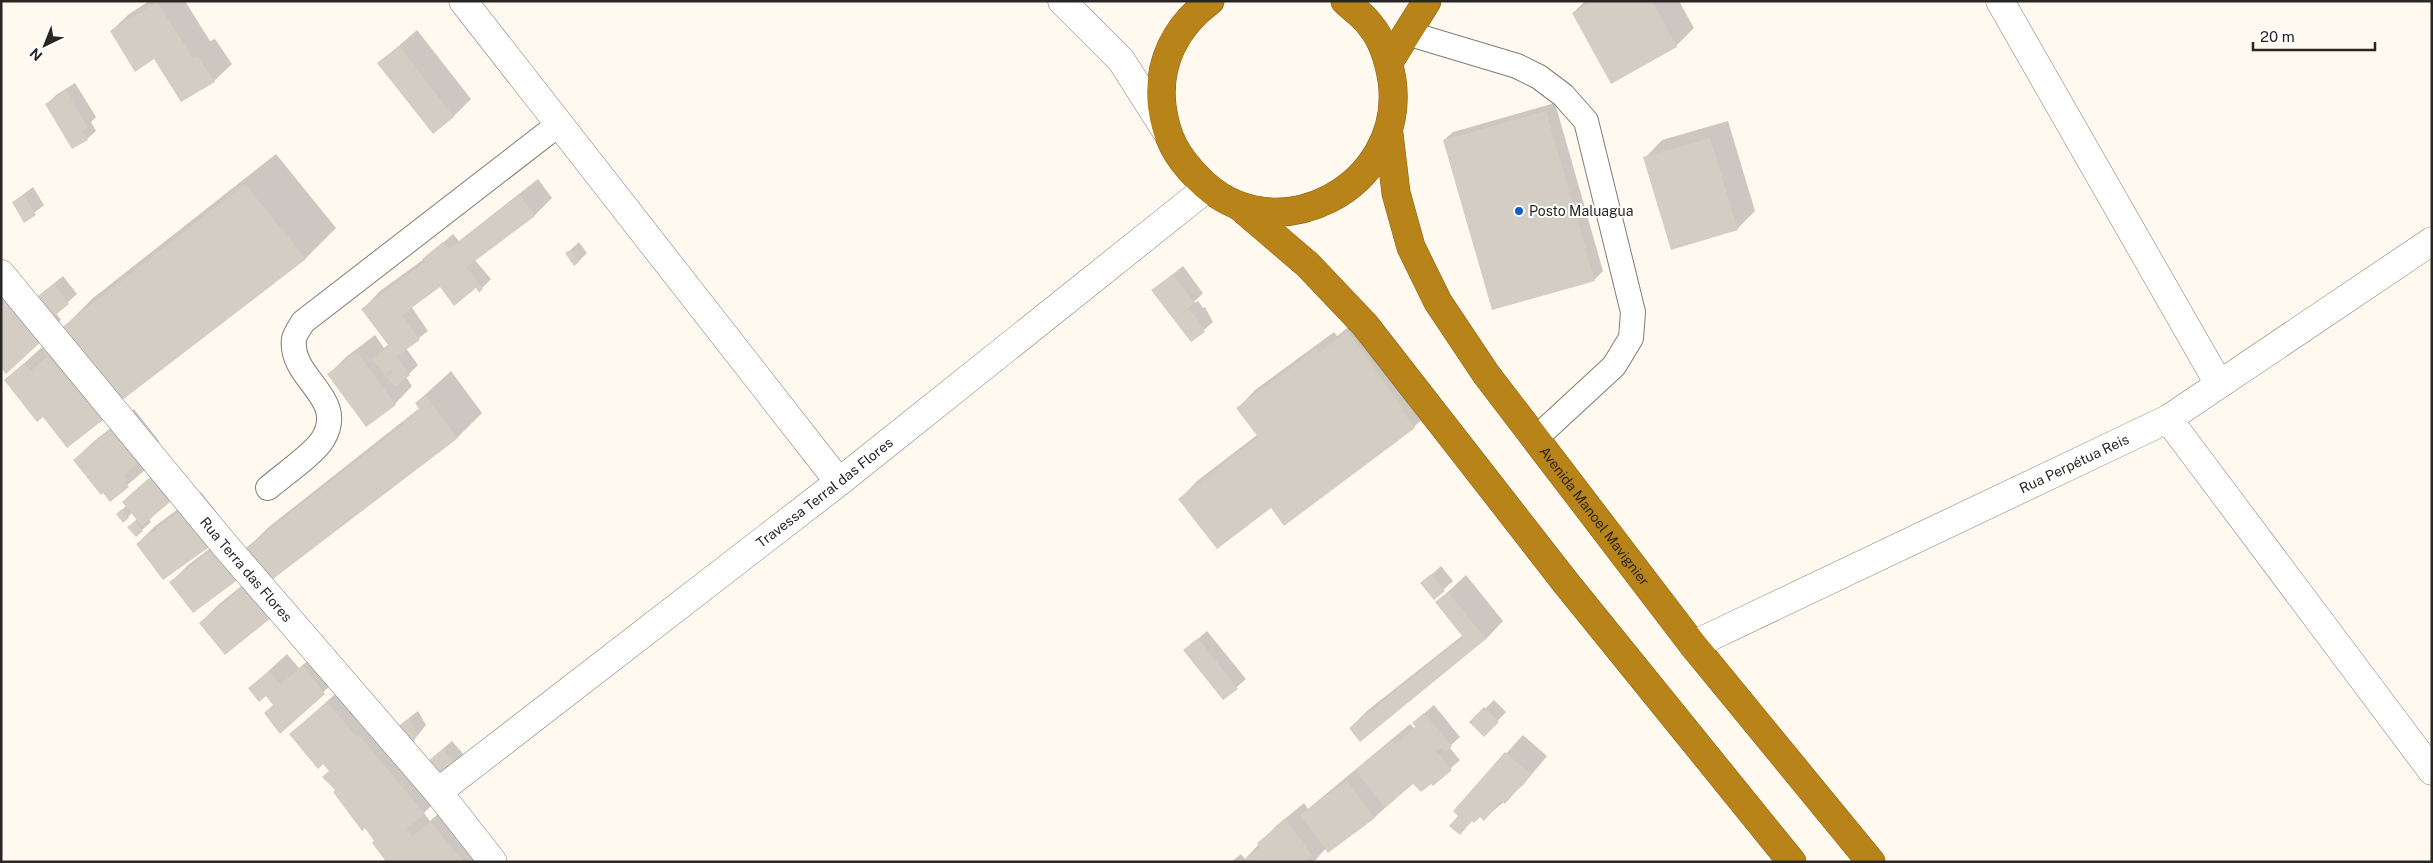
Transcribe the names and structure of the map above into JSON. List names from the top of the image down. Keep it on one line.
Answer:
{"streets":{"highway":["Avenida Manoel Mavignier"],"street":["Rua Perpétua Reis","Travessa Terral das Flores","Rua Terra das Flores"]},"crossings":[["Rua Perpétua Reis","Avenida Manoel Mavignier"],["Travessa Terral das Flores","Rua Terra das Flores"]],"places":["Posto Maluagua"],"scale_bar":"20 m","north":"bottom left"}
